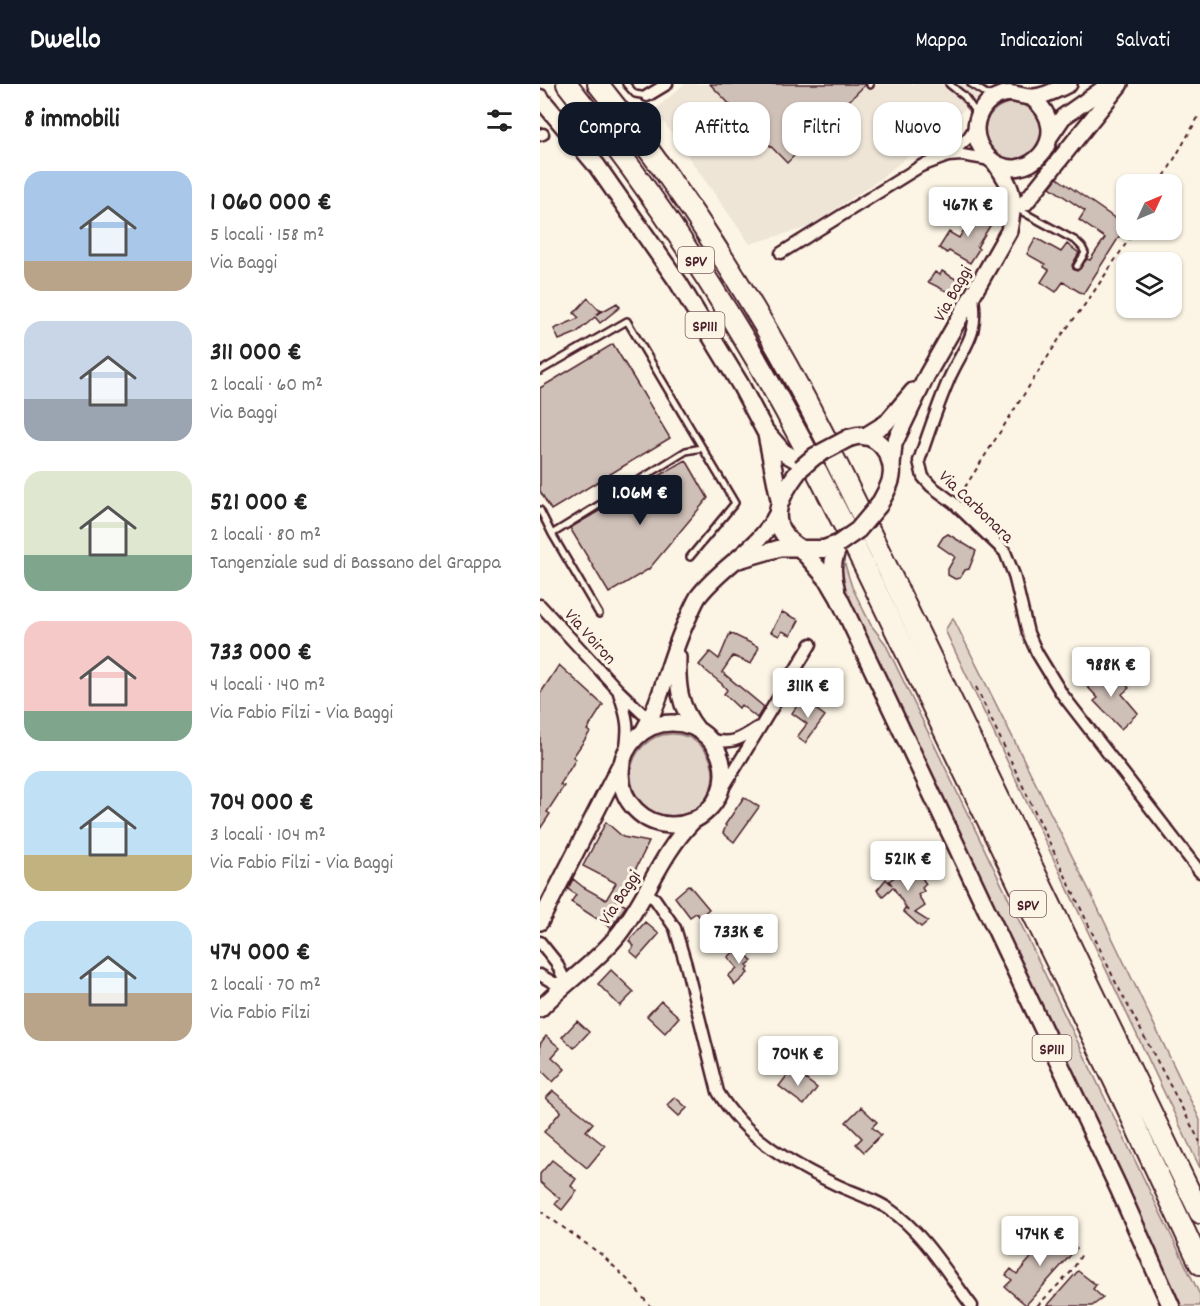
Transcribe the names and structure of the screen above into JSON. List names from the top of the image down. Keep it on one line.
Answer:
{"streets":{"highway":["SPV"],"main road":["Via Baggi","SP111"],"street":["Via Carbonara","Via Voiron"]},"crossings":[["SPV","SP111"],["Via Baggi","Via Carbonara"],["Via Baggi","Via Voiron"]],"north":"top right","page":{"header":"Dwello","nav":["Mappa","Indicazioni","Salvati"],"heading":"8 immobili","chip":["Compra","Affitta","Filtri","Nuovo"],"list":[{"name":"1 060 000 €","note":"5 locali · 158 m² · Via Baggi"},{"name":"311 000 €","note":"2 locali · 60 m² · Via Baggi"},{"name":"521 000 €","note":"2 locali · 80 m² · Tangenziale sud di Bassano del Grappa"},{"name":"733 000 €","note":"4 locali · 140 m² · Via Fabio Filzi - Via Baggi"},{"name":"704 000 €","note":"3 locali · 104 m² · Via Fabio Filzi - Via Baggi"},{"name":"474 000 €","note":"2 locali · 70 m² · Via Fabio Filzi"}],"price":["467K €","1.06M €","988K €","311K €","521K €","733K €","704K €","474K €"]}}
